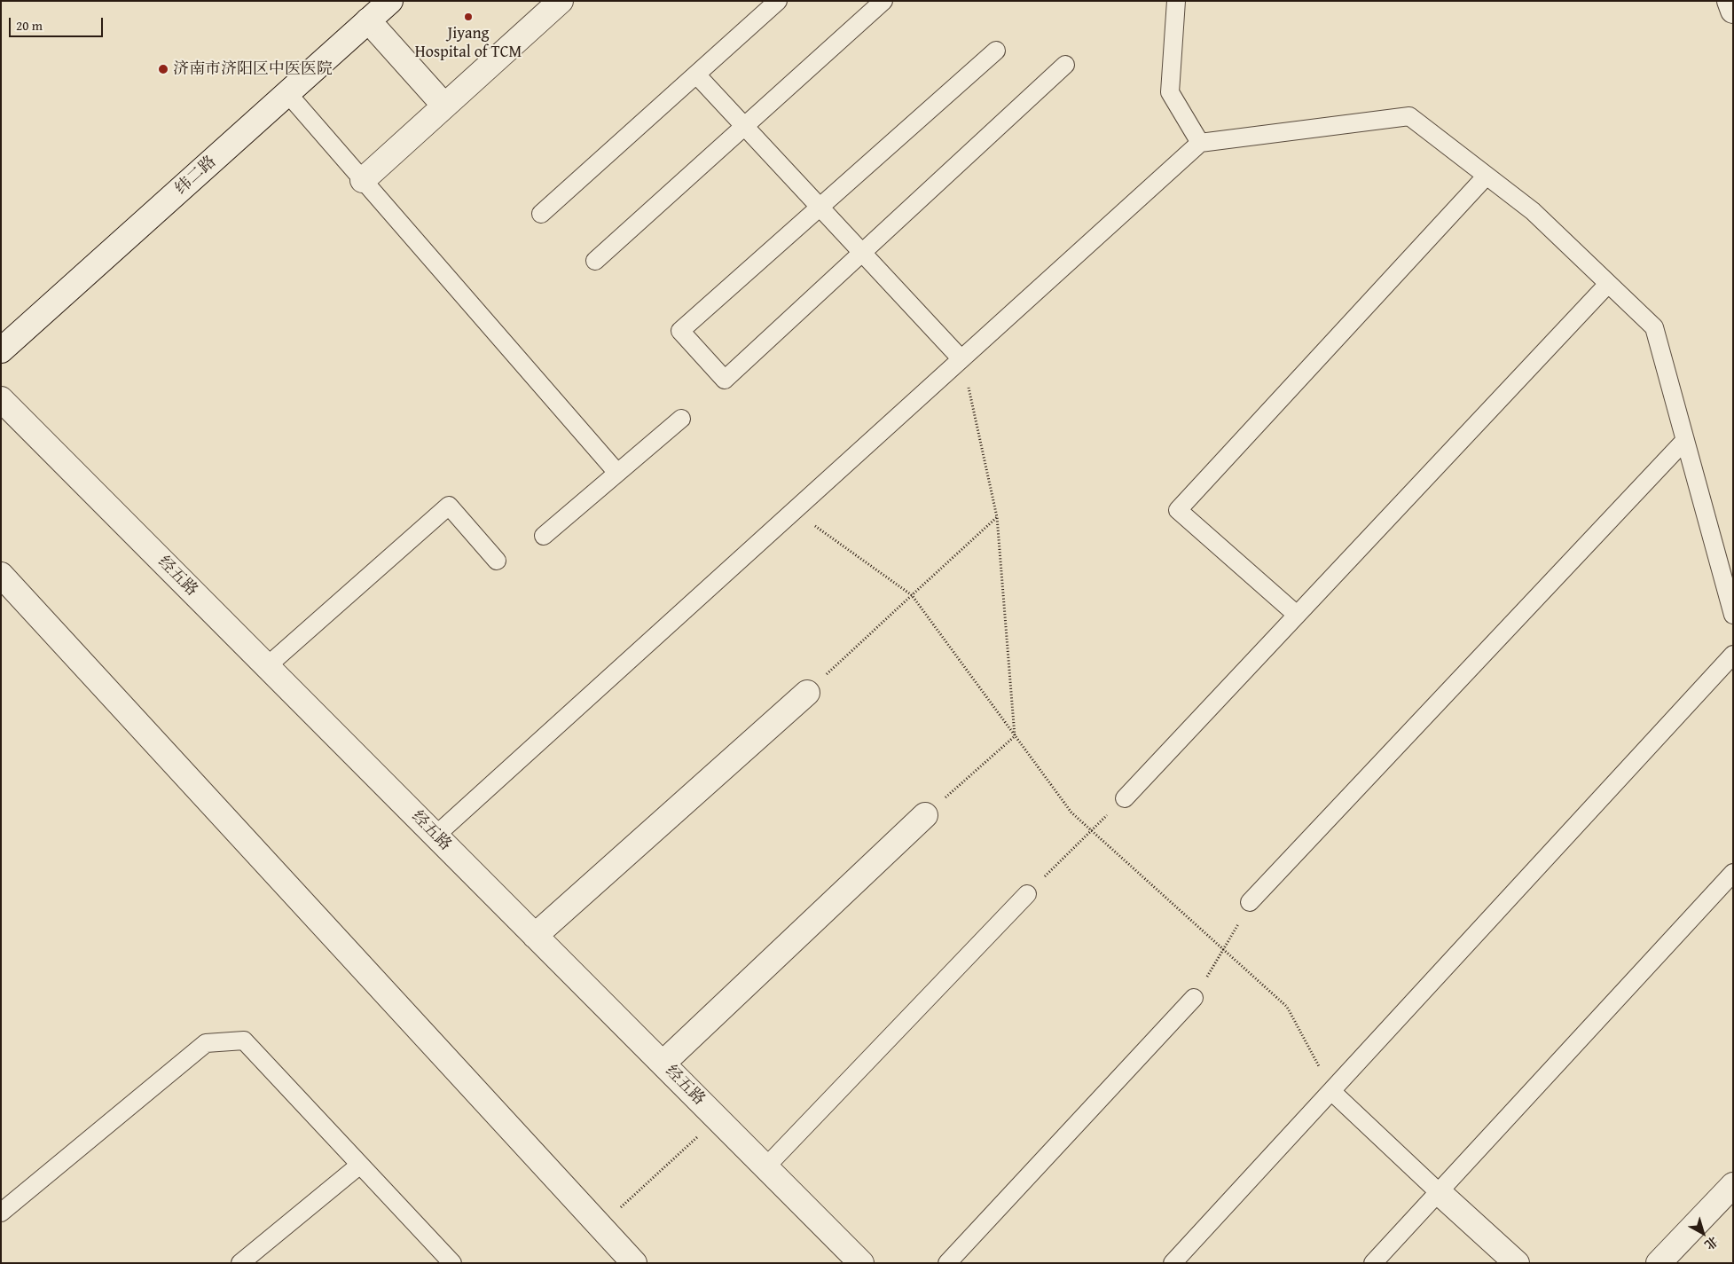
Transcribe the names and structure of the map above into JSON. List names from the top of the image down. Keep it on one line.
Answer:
{"streets":{"street":["纬二路","经五路"]},"places":["Jiyang Hospital of TCM","济南市济阳区中医医院"],"scale_bar":"20 m","north":"bottom right"}
